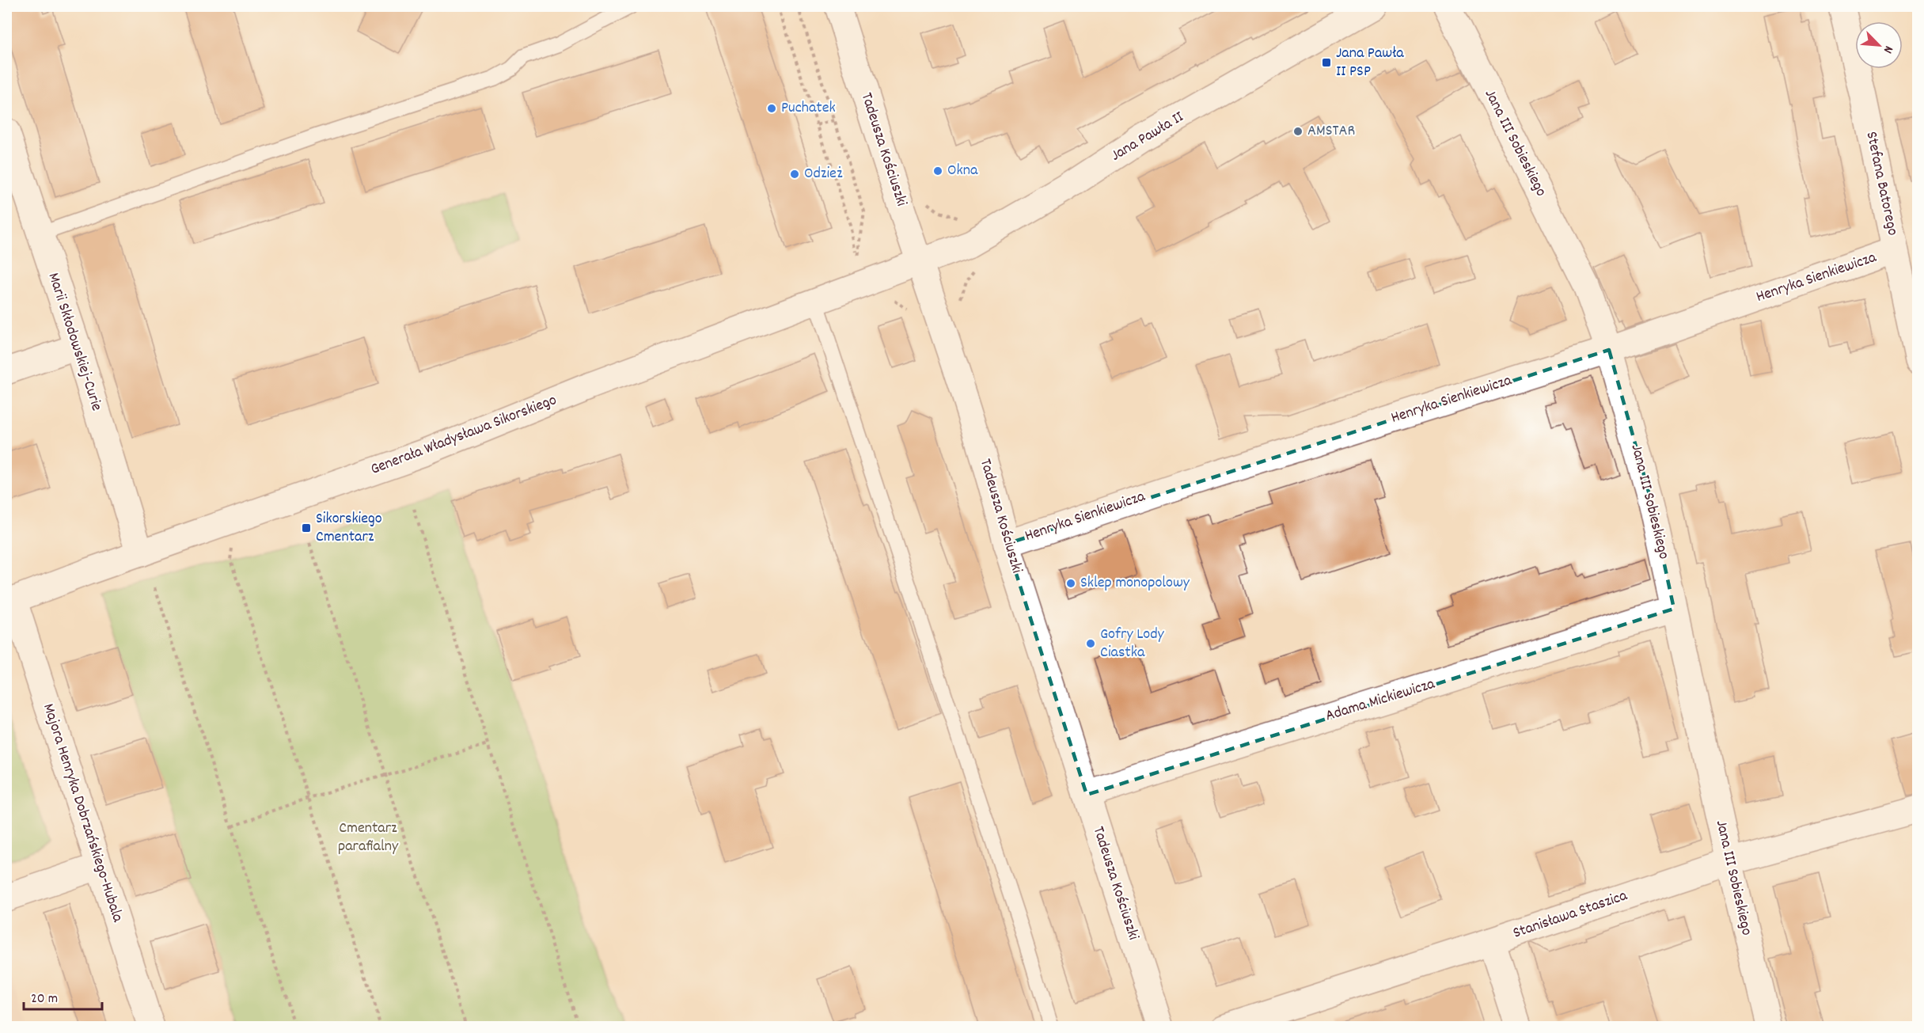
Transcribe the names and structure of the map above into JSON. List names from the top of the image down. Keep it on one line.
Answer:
{"streets":{"street":["Jana Pawła II","Jana III Sobieskiego","Tadeusza Kościuszki","Stefana Batorego","Henryka Sienkiewicza","Marii Skłodowskiej-Curie","Generała Władysława Sikorskiego","Adama Mickiewicza","Majora Henryka Dobrzańskiego-Hubala","Stanisława Staszica"]},"crossings":[["Jana Pawła II","Tadeusza Kościuszki"],["Jana Pawła II","Generała Władysława Sikorskiego"],["Jana III Sobieskiego","Henryka Sienkiewicza"],["Jana III Sobieskiego","Adama Mickiewicza"],["Jana III Sobieskiego","Stanisława Staszica"],["Tadeusza Kościuszki","Henryka Sienkiewicza"],["Tadeusza Kościuszki","Generała Władysława Sikorskiego"],["Tadeusza Kościuszki","Adama Mickiewicza"],["Stefana Batorego","Henryka Sienkiewicza"],["Marii Skłodowskiej-Curie","Generała Władysława Sikorskiego"],["Generała Władysława Sikorskiego","Majora Henryka Dobrzańskiego-Hubala"]],"parks":["Cmentarz parafialny"],"places":{"transit":["Jana Pawła II PSP","Sikorskiego Cmentarz"],"other":["Puchatek","AMSTAR","Okna","Odzież","Sklep monopolowy","Gofry Lody Ciastka"]},"scale_bar":"20 m","north":"bottom right"}
